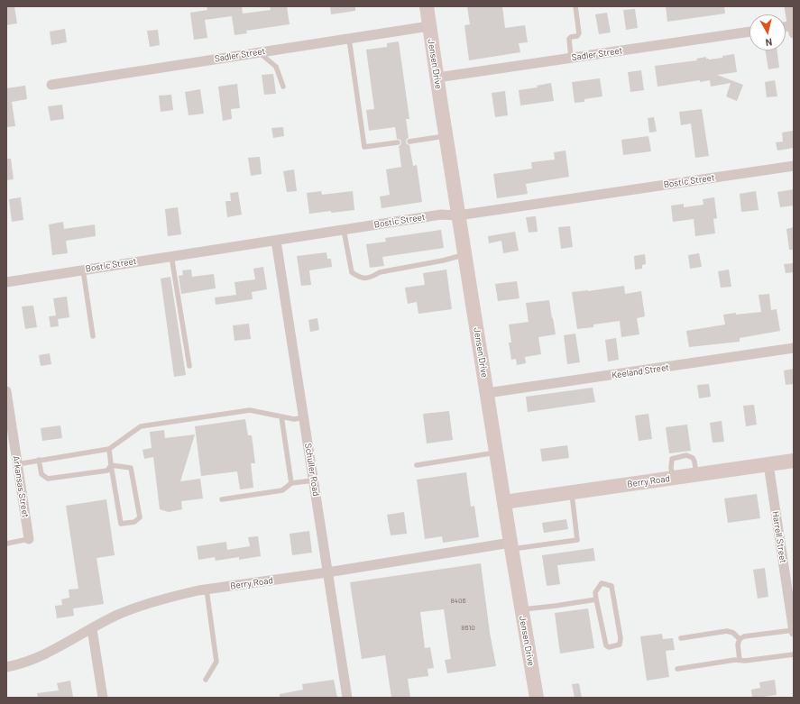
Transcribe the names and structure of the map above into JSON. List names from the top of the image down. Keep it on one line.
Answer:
{"streets":{"main road":["Jensen Drive","Berry Road"],"street":["Sadler Street","Bostic Street","Keeland Street","Schuller Road","Arkansas Street","Harrell Street"]},"crossings":[["Sadler Street","Jensen Drive"],["Jensen Drive","Bostic Street"],["Jensen Drive","Keeland Street"],["Jensen Drive","Berry Road"],["Bostic Street","Schuller Road"],["Schuller Road","Berry Road"],["Berry Road","Harrell Street"]],"house_numbers":["8406","8610"],"north":"bottom"}
